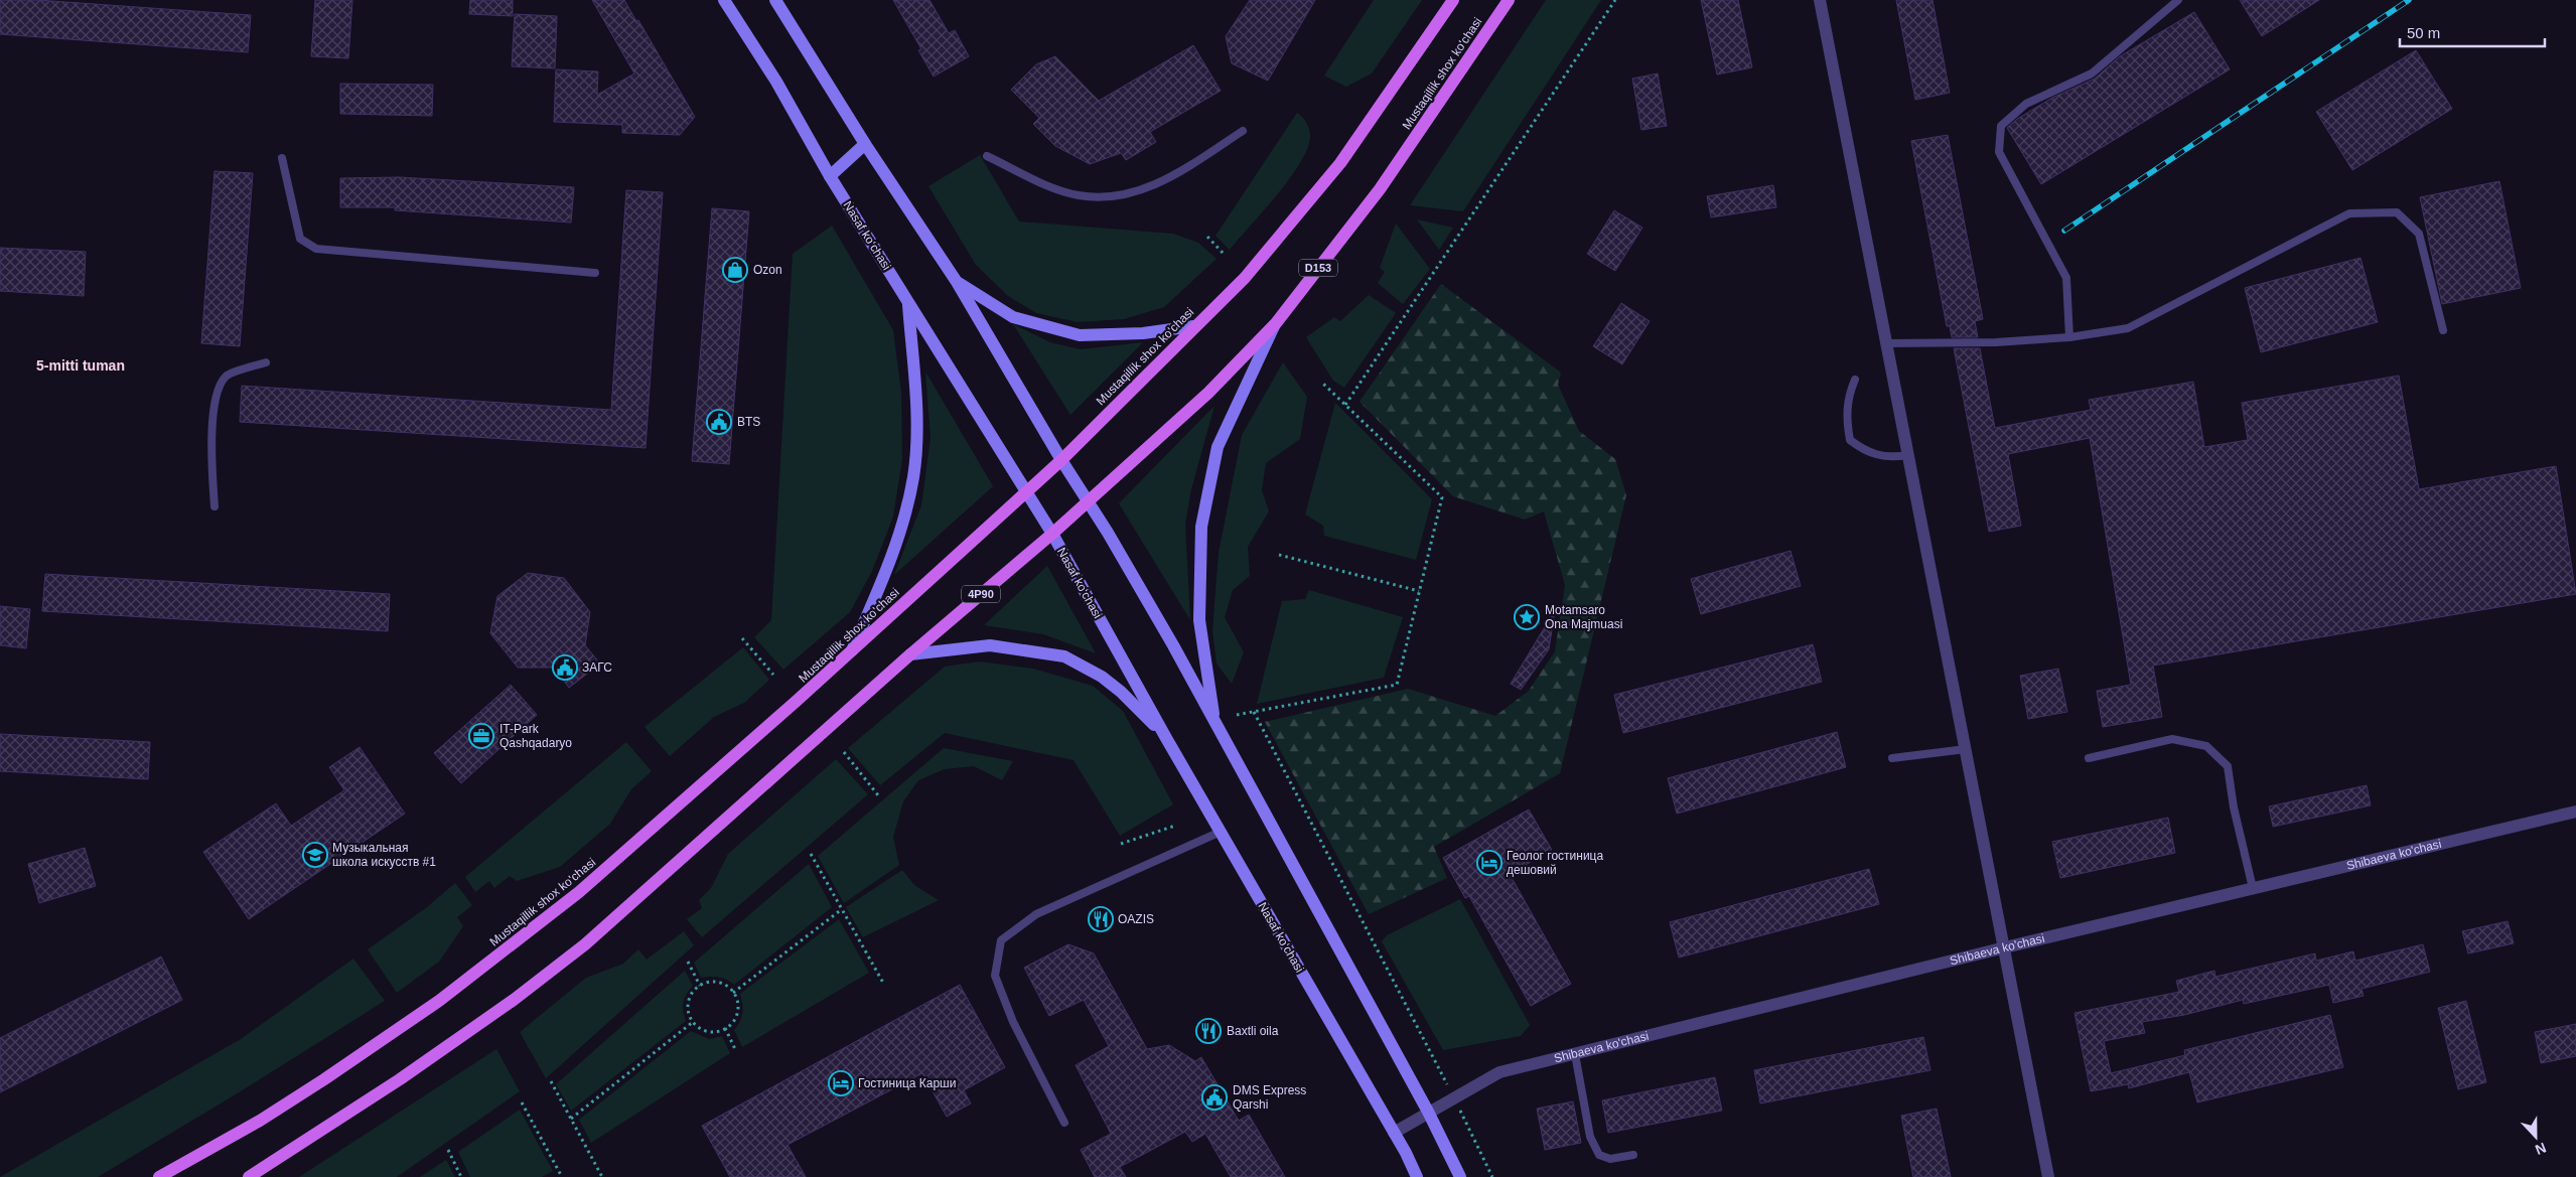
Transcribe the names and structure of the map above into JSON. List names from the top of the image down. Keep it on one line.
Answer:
{"streets":{"main road":["Mustaqillik shox ko'chasi","Nasaf ko‘chasi","D153","4P90"],"street":["Shibaeva ko'chasi"]},"crossings":[["Mustaqillik shox ko'chasi","Nasaf ko‘chasi"],["Nasaf ko‘chasi","Shibaeva ko'chasi"]],"districts":["5-mitti tuman"],"places":{"shop":["Ozon"],"public building":["BTS","ЗАГС","DMS Express Qarshi"],"place":["Motamsaro Ona Majmuasi"],"office":["IT-Park Qashqadaryo"],"school or university":["Музыкальная школа искусств #1"],"hotel":["Геолог гостиница дешовий","Гостиница Карши"],"restaurant":["OAZIS","Baxtli oila"]},"scale_bar":"50 m","north":"bottom"}
